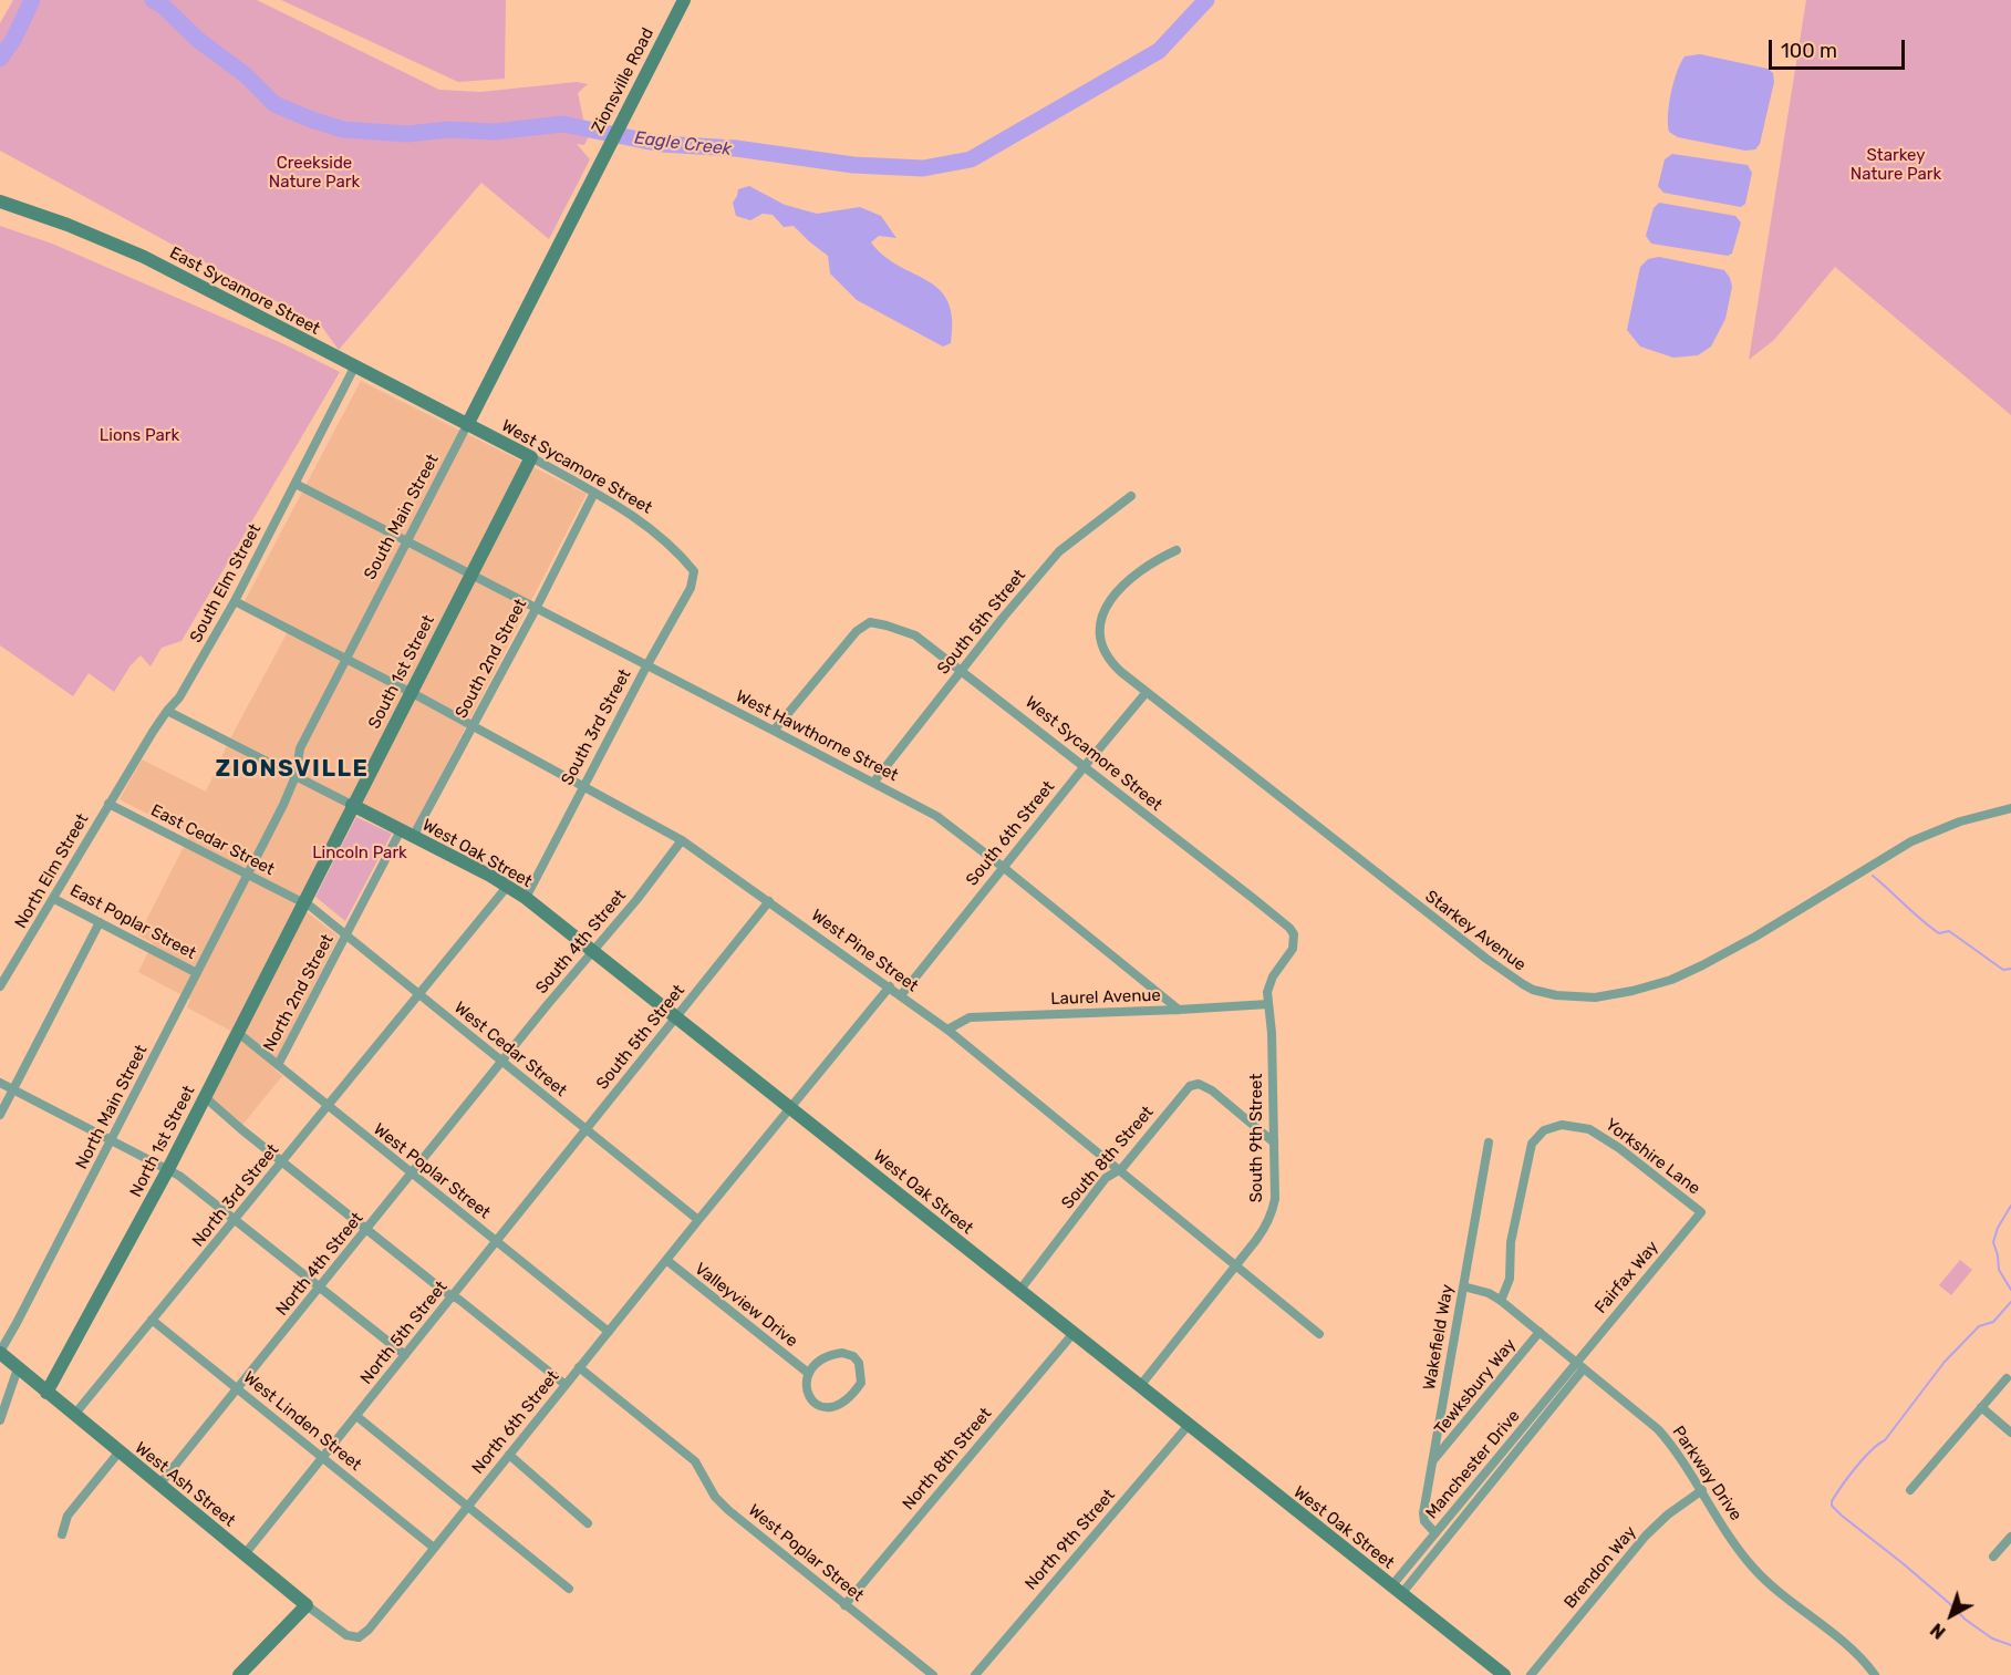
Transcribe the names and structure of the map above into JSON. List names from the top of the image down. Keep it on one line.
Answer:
{"streets":{"main road":["Zionsville Road","East Sycamore Street","West Sycamore Street","South Main Street","South 1st Street","West Oak Street","North 1st Street","West Ash Street"],"street":["South Elm Street","South 5th Street","South 2nd Street","South 3rd Street","West Hawthorne Street","South 6th Street","East Cedar Street","North Elm Street","East Poplar Street","Starkey Avenue","South 4th Street","West Pine Street","North 2nd Street","Laurel Avenue","West Cedar Street","North Main Street","South 9th Street","Yorkshire Lane","South 8th Street","West Poplar Street","North 3rd Street","North 4th Street","Fairfax Way","Valleyview Drive","North 5th Street","Wakefield Way","Tewksbury Way","West Linden Street","North 6th Street","North 8th Street","Manchester Drive","Parkway Drive","North 9th Street","Brendon Way"]},"crossings":[["Zionsville Road","South Main Street"],["East Sycamore Street","West Sycamore Street"],["East Sycamore Street","South Main Street"],["East Sycamore Street","South Elm Street"],["West Sycamore Street","South Main Street"],["West Sycamore Street","South 5th Street"],["West Sycamore Street","South 2nd Street"],["West Sycamore Street","South 1st Street"],["West Sycamore Street","South 3rd Street"],["West Sycamore Street","West Hawthorne Street"],["West Sycamore Street","South 6th Street"],["West Sycamore Street","Laurel Avenue"],["West Sycamore Street","South 9th Street"],["South Main Street","West Hawthorne Street"],["South Main Street","East Cedar Street"],["South Main Street","West Oak Street"],["South Main Street","West Pine Street"],["South Main Street","North Main Street"],["South Elm Street","West Hawthorne Street"],["South Elm Street","East Cedar Street"],["South Elm Street","West Oak Street"],["South Elm Street","North Elm Street"],["South Elm Street","West Pine Street"],["South 5th Street","West Hawthorne Street"],["South 5th Street","West Oak Street"],["South 5th Street","West Pine Street"],["South 5th Street","West Cedar Street"],["South 5th Street","North 5th Street"],["South 2nd Street","West Hawthorne Street"],["South 2nd Street","West Oak Street"],["South 2nd Street","West Pine Street"],["South 2nd Street","North 2nd Street"],["South 2nd Street","West Cedar Street"],["South 1st Street","West Hawthorne Street"],["South 1st Street","East Cedar Street"],["South 1st Street","West Oak Street"],["South 1st Street","West Pine Street"],["South 1st Street","West Cedar Street"],["South 1st Street","North 1st Street"],["South 3rd Street","West Hawthorne Street"],["South 3rd Street","West Oak Street"],["South 3rd Street","West Pine Street"],["West Hawthorne Street","South 6th Street"],["West Hawthorne Street","Laurel Avenue"],["South 6th Street","Starkey Avenue"],["South 6th Street","West Pine Street"],["East Cedar Street","North Elm Street"],["East Cedar Street","West Cedar Street"],["East Cedar Street","North Main Street"],["East Cedar Street","North 1st Street"],["West Oak Street","South 4th Street"],["West Oak Street","South 9th Street"],["West Oak Street","South 8th Street"],["West Oak Street","North 8th Street"],["West Oak Street","Manchester Drive"],["West Oak Street","North 9th Street"],["North Elm Street","East Poplar Street"],["East Poplar Street","North Main Street"],["South 4th Street","West Pine Street"],["South 4th Street","West Cedar Street"],["South 4th Street","North 4th Street"],["West Pine Street","Laurel Avenue"],["West Pine Street","South 9th Street"],["West Pine Street","South 8th Street"],["North 2nd Street","West Cedar Street"],["North 2nd Street","West Poplar Street"],["Laurel Avenue","South 9th Street"],["West Cedar Street","North 1st Street"],["West Cedar Street","North 3rd Street"],["West Cedar Street","North 4th Street"],["West Cedar Street","North 5th Street"],["West Cedar Street","North 6th Street"],["North Main Street","West Ash Street"],["South 9th Street","South 8th Street"],["North 1st Street","West Poplar Street"],["North 1st Street","West Ash Street"],["Yorkshire Lane","Fairfax Way"],["Yorkshire Lane","Parkway Drive"],["West Poplar Street","North 3rd Street"],["West Poplar Street","North 4th Street"],["West Poplar Street","North 5th Street"],["West Poplar Street","North 6th Street"],["West Poplar Street","North 8th Street"],["North 3rd Street","West Linden Street"],["North 3rd Street","West Ash Street"],["North 4th Street","West Linden Street"],["North 4th Street","West Ash Street"],["Fairfax Way","Manchester Drive"],["Fairfax Way","Parkway Drive"],["Valleyview Drive","North 6th Street"],["North 5th Street","West Linden Street"],["North 5th Street","West Ash Street"],["Wakefield Way","Tewksbury Way"],["Wakefield Way","Manchester Drive"],["Wakefield Way","Parkway Drive"],["Tewksbury Way","Parkway Drive"],["West Linden Street","North 6th Street"],["North 6th Street","West Ash Street"],["Manchester Drive","Parkway Drive"],["Parkway Drive","Brendon Way"]],"districts":["ZIONSVILLE"],"water":["Eagle Creek"],"parks":["Starkey Nature Park","Creekside Nature Park","Lions Park","Lincoln Park"],"scale_bar":"100 m","north":"bottom left"}
